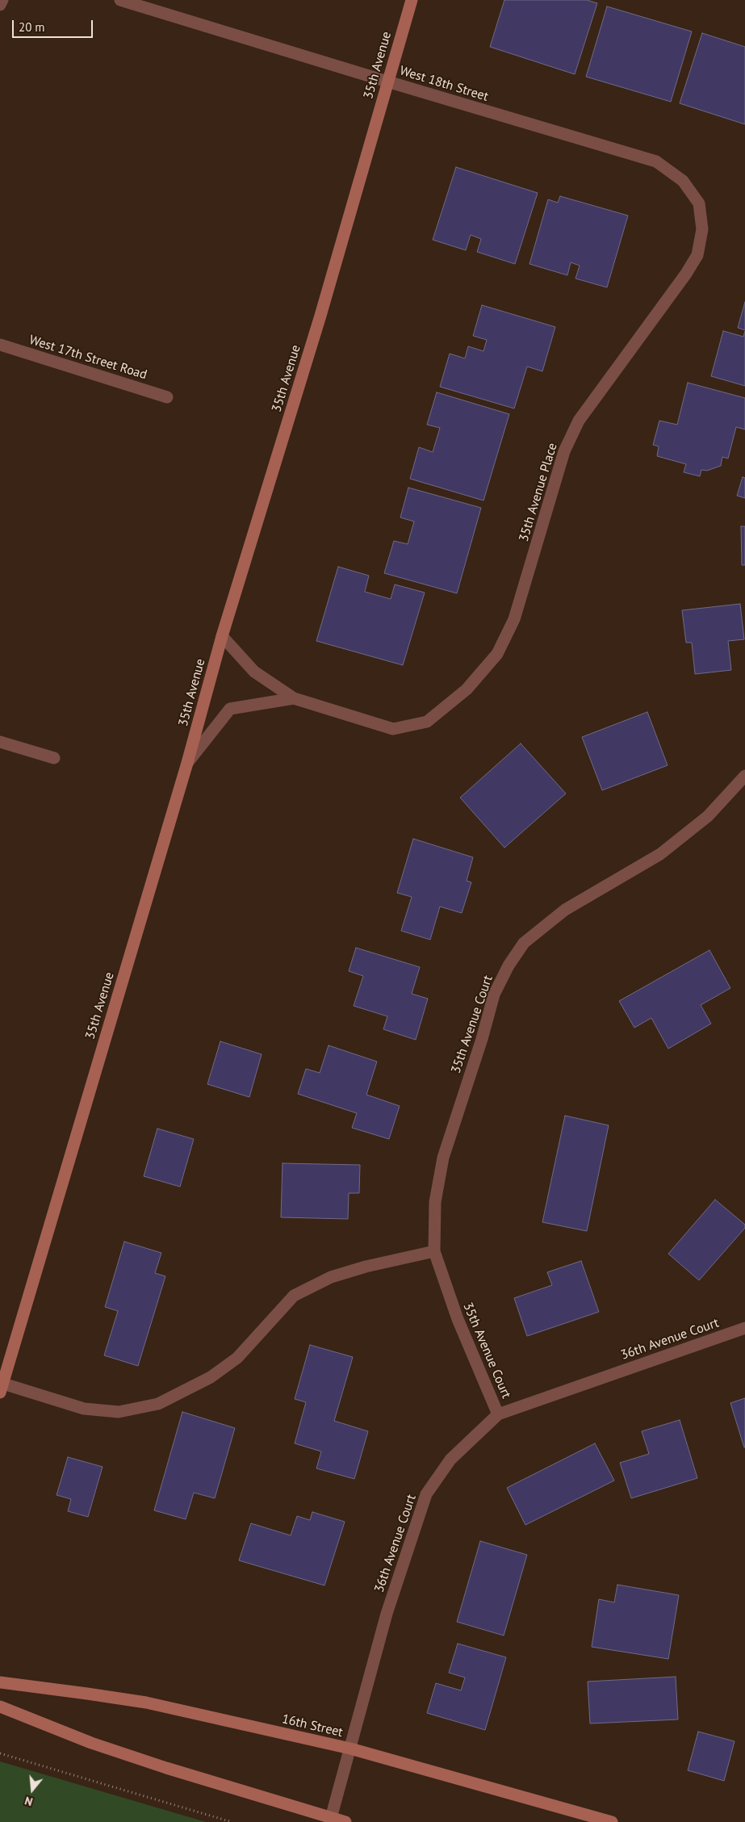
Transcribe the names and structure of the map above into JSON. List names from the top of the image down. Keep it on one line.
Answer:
{"streets":{"main road":["35th Avenue","16th Street"],"street":["West 18th Street","West 17th Street Road","35th Avenue Place","35th Avenue Court","36th Avenue Court"]},"crossings":[["35th Avenue","West 18th Street"],["West 18th Street","35th Avenue Place"],["35th Avenue Court","36th Avenue Court"],["36th Avenue Court","16th Street"]],"scale_bar":"20 m","north":"bottom"}
